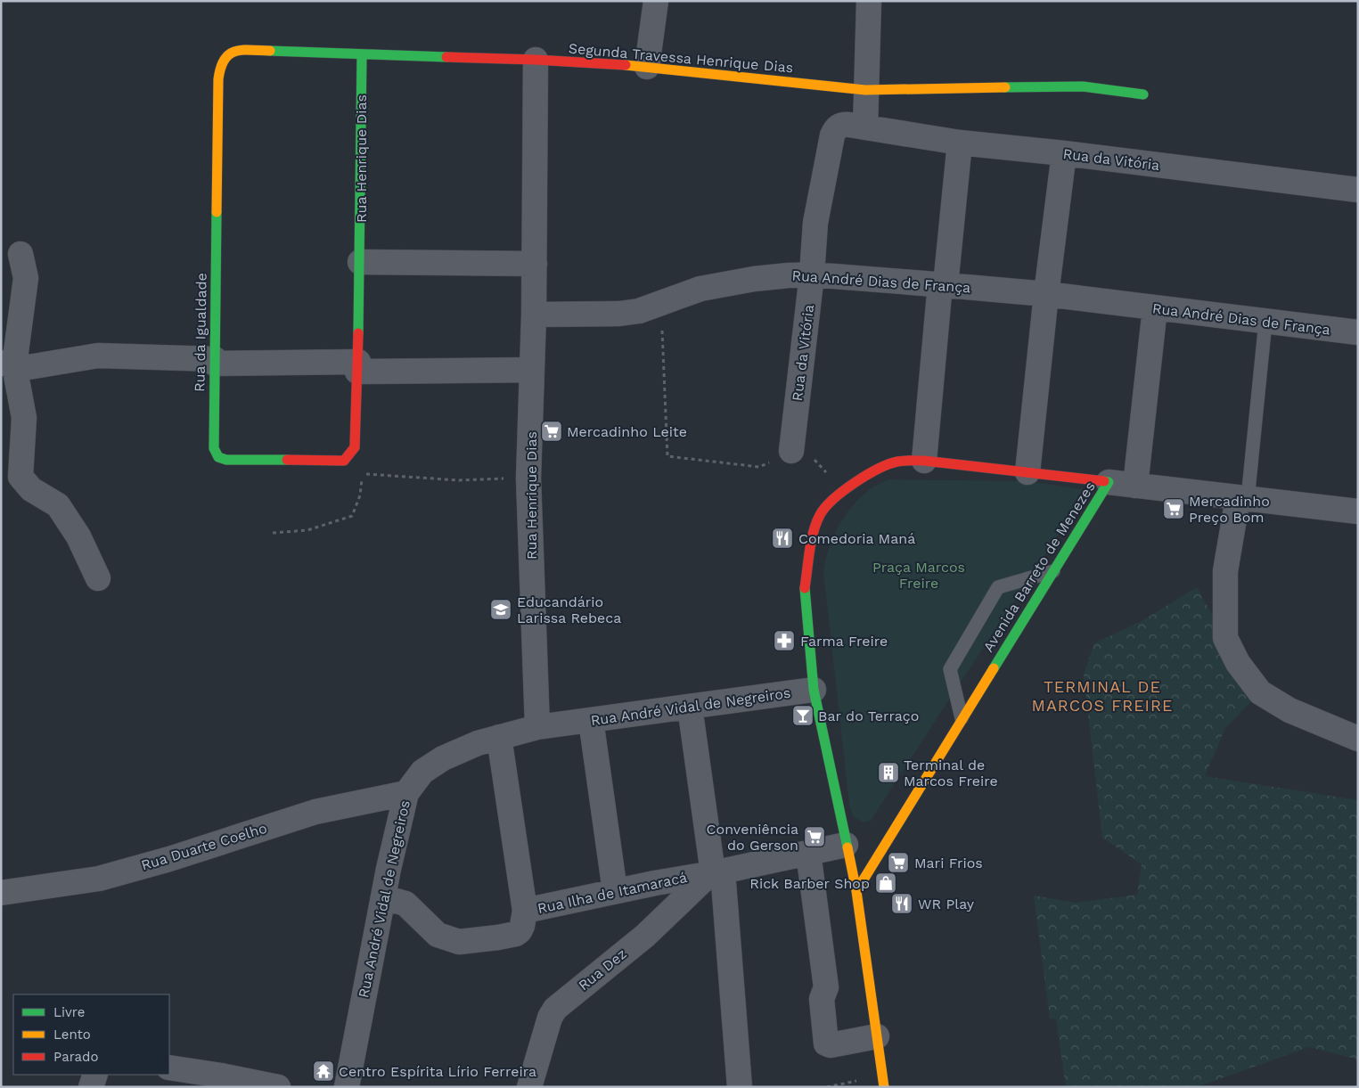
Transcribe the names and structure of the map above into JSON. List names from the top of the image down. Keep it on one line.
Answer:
{"streets":{"street":["Segunda Travessa Henrique Dias","Rua Henrique Dias","Rua da Vitória","Rua André Dias de França","Rua da Igualdade","Avenida Barreto de Menezes","Rua André Vidal de Negreiros","Rua Duarte Coelho","Rua Ilha de Itamaracá","Rua Dez"]},"crossings":[["Segunda Travessa Henrique Dias","Rua Henrique Dias"],["Segunda Travessa Henrique Dias","Rua da Igualdade"],["Rua Henrique Dias","Rua André Dias de França"],["Rua Henrique Dias","Rua da Igualdade"],["Rua Henrique Dias","Rua André Vidal de Negreiros"],["Rua da Vitória","Rua André Dias de França"],["Avenida Barreto de Menezes","Rua André Vidal de Negreiros"],["Avenida Barreto de Menezes","Rua Ilha de Itamaracá"],["Rua André Vidal de Negreiros","Rua Duarte Coelho"],["Rua André Vidal de Negreiros","Rua Ilha de Itamaracá"],["Rua Ilha de Itamaracá","Rua Dez"]],"districts":["TERMINAL DE MARCOS FREIRE"],"parks":["Praça Marcos Freire"],"places":{"supermarket":["Mercadinho Leite","Mercadinho Preço Bom","Conveniência do Gerson","Mari Frios"],"restaurant":["Comedoria Maná","WR Play"],"school or university":["Educandário Larissa Rebeca"],"pharmacy":["Farma Freire"],"bar":["Bar do Terraço"],"building":["Terminal de Marcos Freire"],"shop":["Rick Barber Shop"],"temple":["Centro Espírita Lírio Ferreira"]},"legend":["Livre","Lento","Parado"]}
